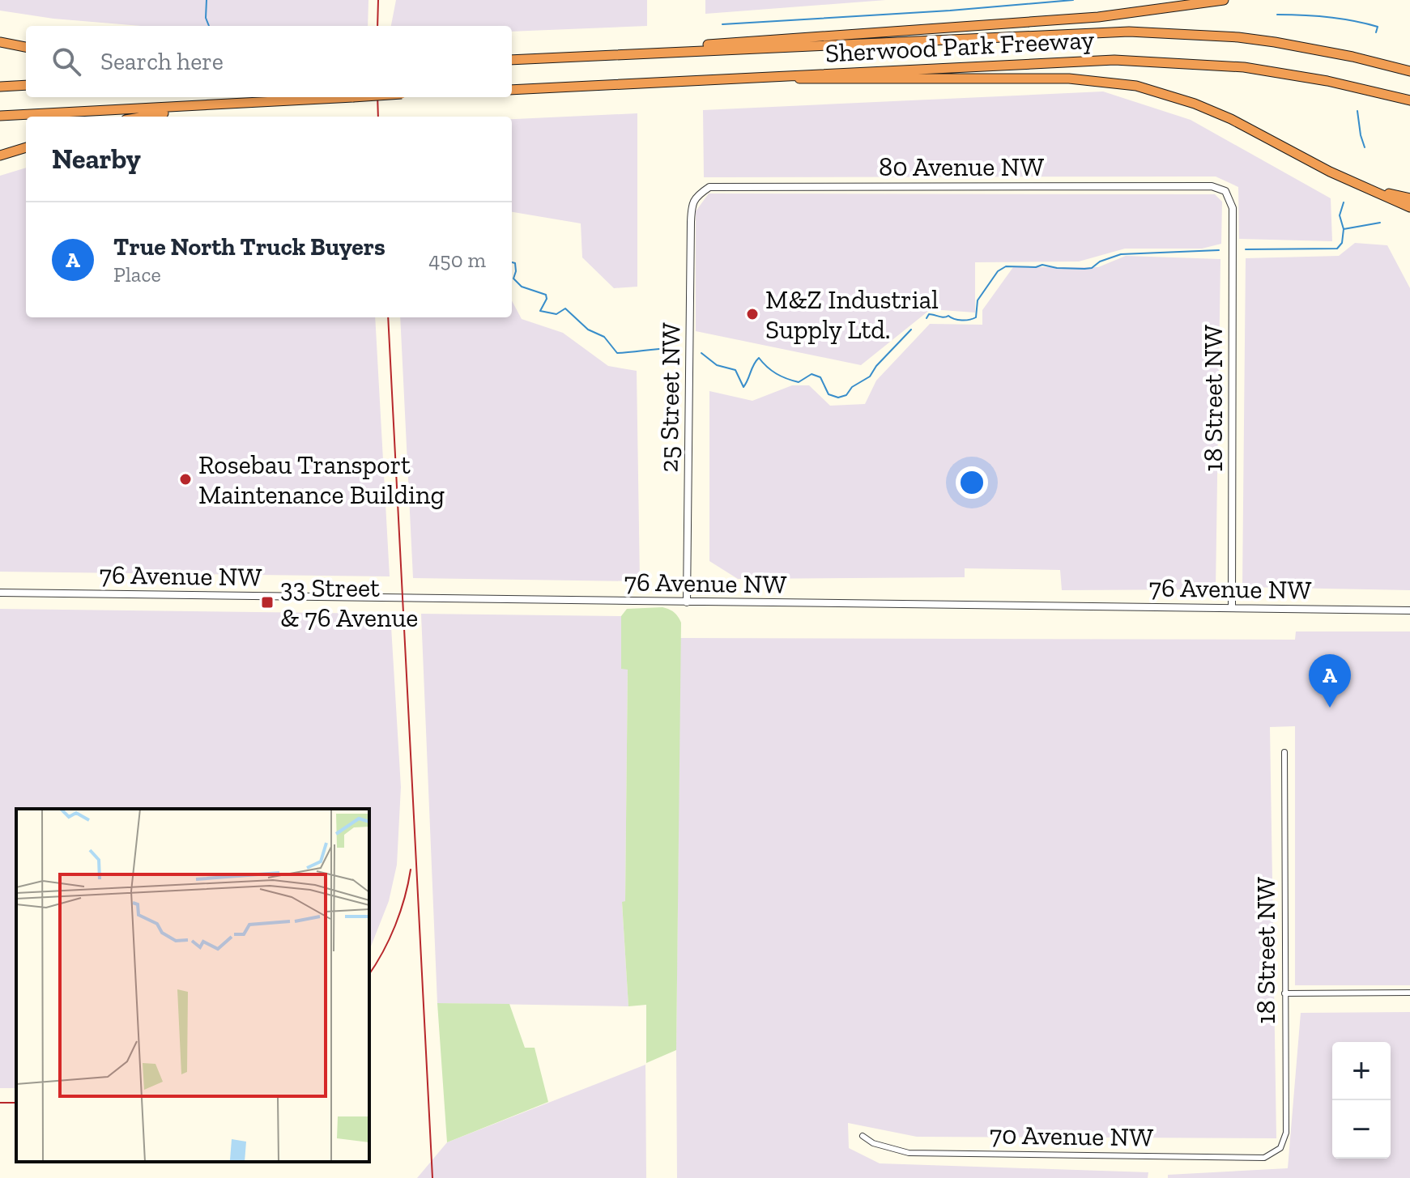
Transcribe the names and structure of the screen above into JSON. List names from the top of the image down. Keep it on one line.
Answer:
{"streets":{"highway":["Sherwood Park Freeway"],"street":["80 Avenue NW","25 Street NW","18 Street NW","76 Avenue NW","70 Avenue NW"]},"crossings":[["80 Avenue NW","25 Street NW"],["80 Avenue NW","18 Street NW"],["25 Street NW","76 Avenue NW"],["18 Street NW","76 Avenue NW"],["18 Street NW","70 Avenue NW"]],"places":{"other":["M&Z Industrial Supply Ltd.","Rosebau Transport Maintenance Building"],"transit":["33 Street & 76 Avenue"]},"page":{"search":"Search here","heading":"Nearby","list":[{"mark":"A","name":"True North Truck Buyers","note":"Place","value":"450 m"}],"pins":"A","map_buttons":["+","−"]}}
